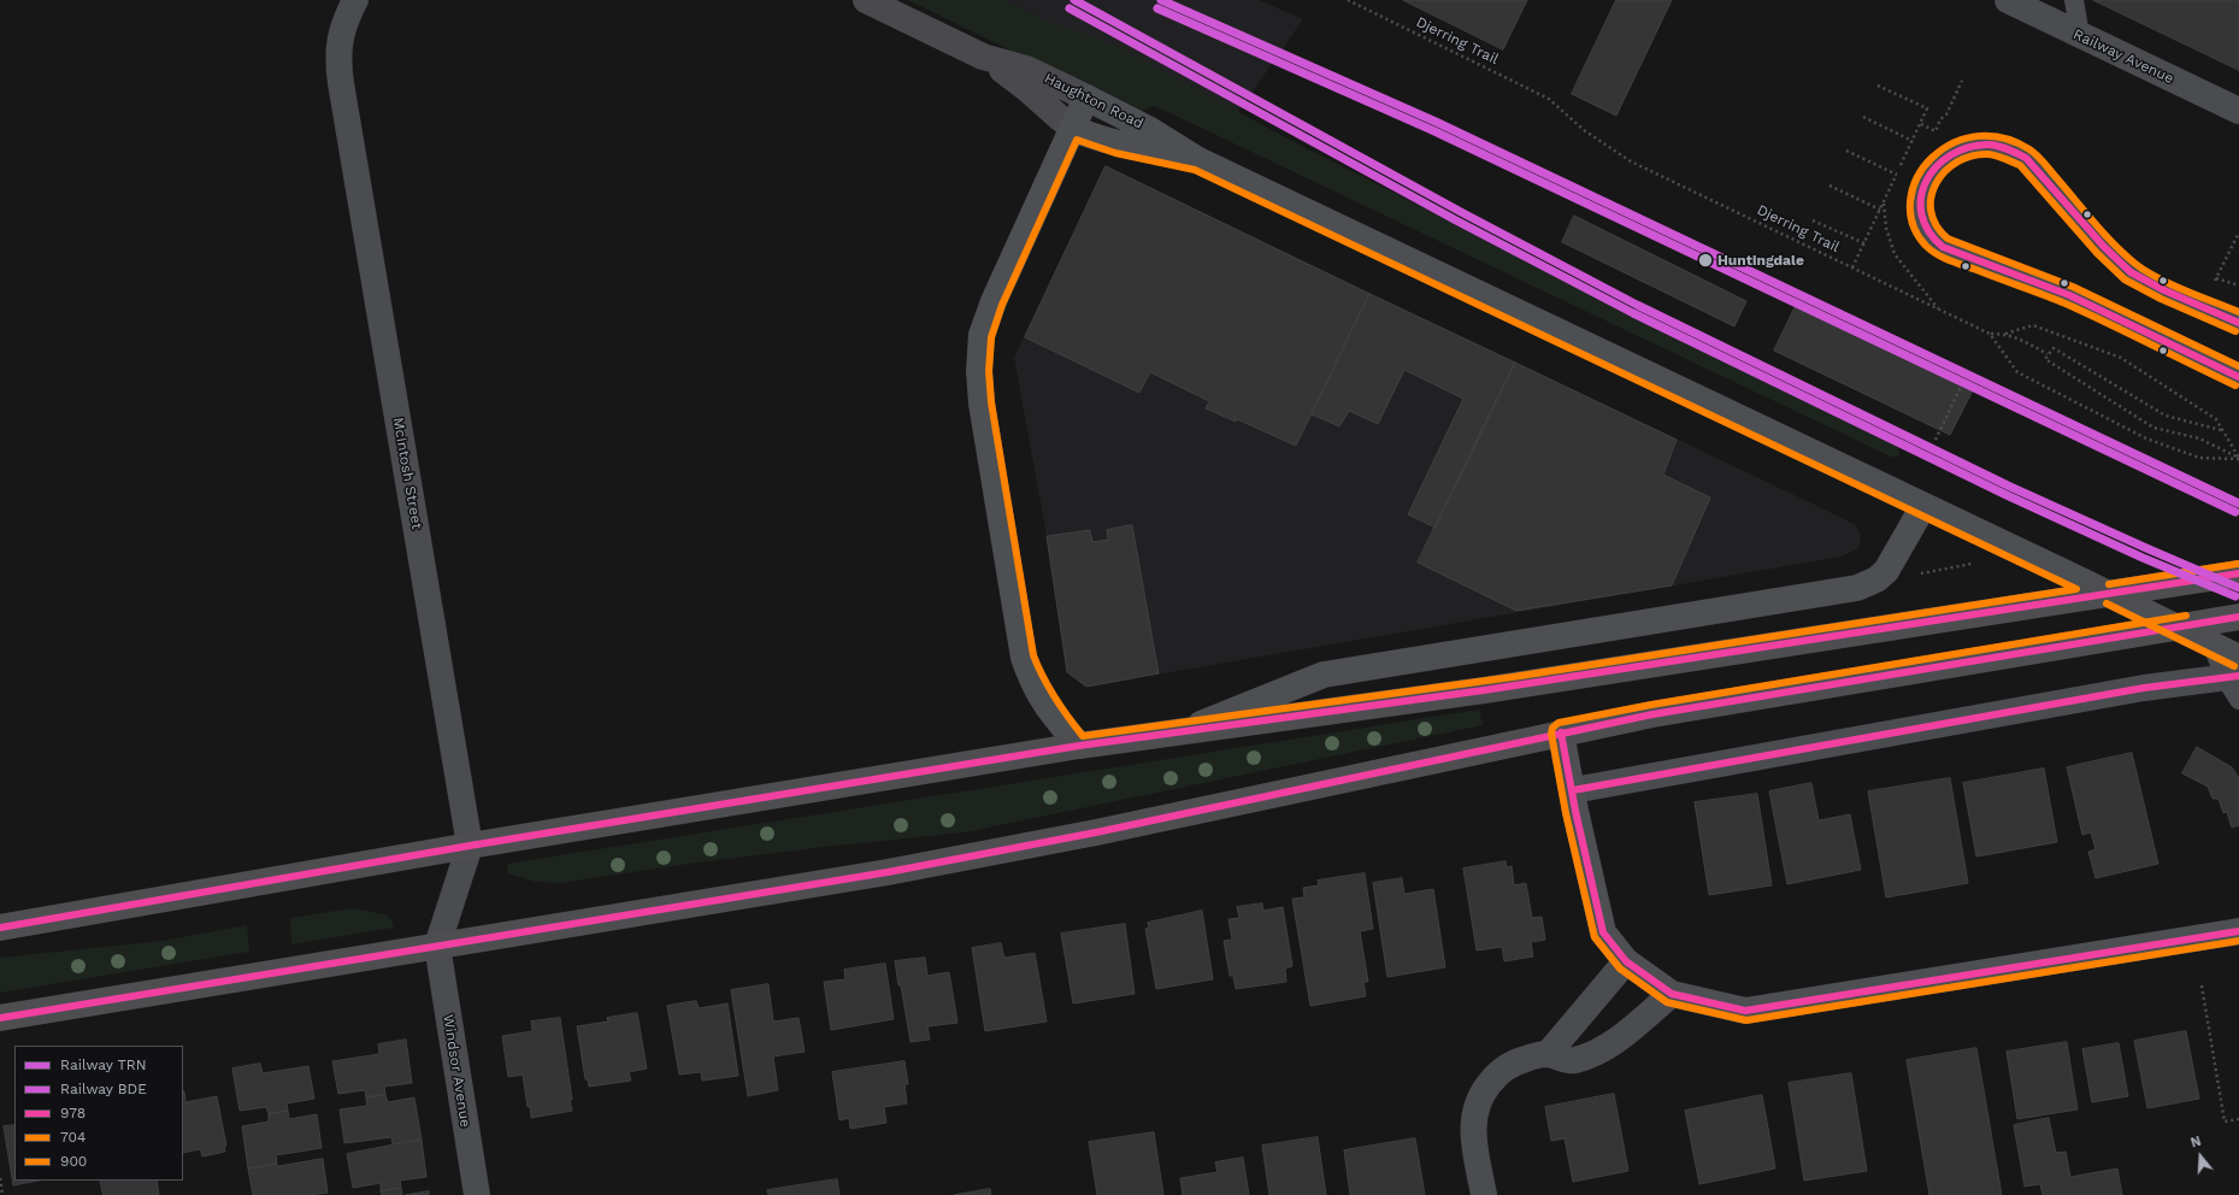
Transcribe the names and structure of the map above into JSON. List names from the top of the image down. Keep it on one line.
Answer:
{"streets":{"main road":["Haughton Road"],"street":["Railway Avenue","McIntosh Street","Windsor Avenue"],"path":["Djerring Trail"]},"crossings":[["McIntosh Street","Windsor Avenue"]],"places":["Huntingdale"],"lines":["rail line TRN","rail line BDE","transit line 704","transit line 978","transit line 900"],"legend":["Railway TRN","Railway BDE","978","704","900"],"north":"top"}
